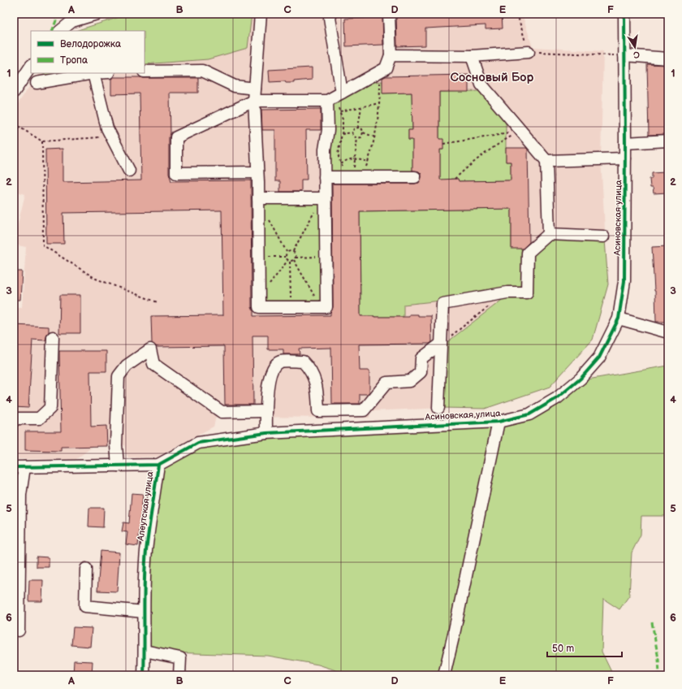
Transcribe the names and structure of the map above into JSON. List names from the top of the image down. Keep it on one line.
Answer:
{"streets":{"street":["Асиновская улица","Алеутская улица"]},"crossings":[["Асиновская улица","Алеутская улица"]],"districts":["Сосновый Бор"],"legend":["Велодорожка","Тропа"],"scale_bar":"50 m","north":"bottom","grid":{"columns":["A","B","C","D","E","F"],"rows":["1","2","3","4","5","6"]}}
